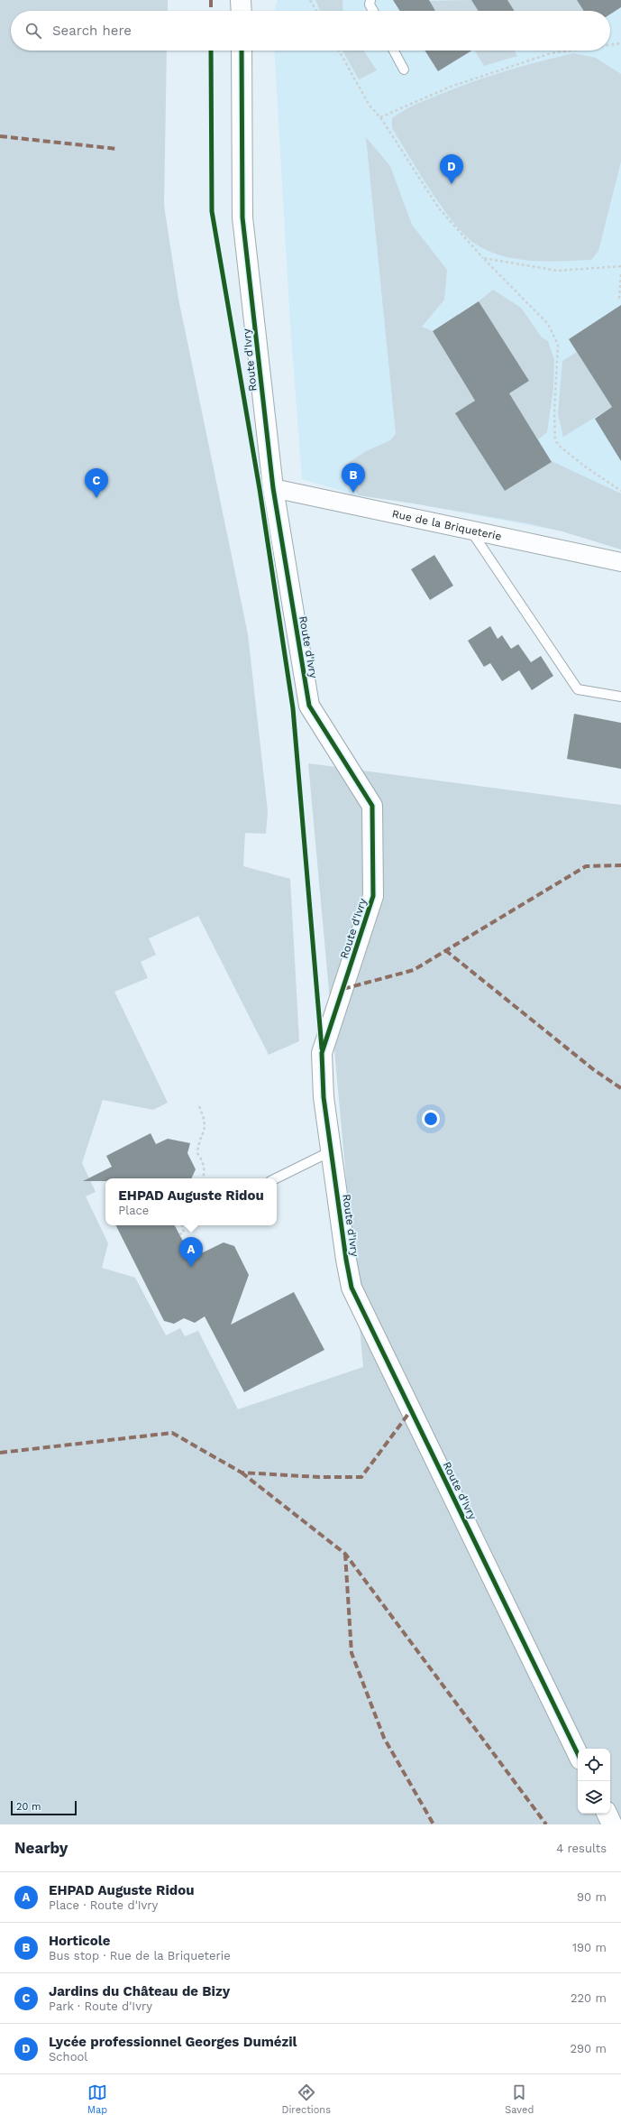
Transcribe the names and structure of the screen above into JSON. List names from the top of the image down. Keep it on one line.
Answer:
{"streets":{"street":["Route d'Ivry","Rue de la Briqueterie"]},"crossings":[["Route d'Ivry","Rue de la Briqueterie"]],"scale_bar":"20 m","page":{"search":"Search here","pins":["D","B","C","A"],"popup":["EHPAD Auguste Ridou","Place"],"scale":"20 m","heading":["Nearby","4 results"],"list":[{"mark":"A","name":"EHPAD Auguste Ridou","note":"Place · Route d'Ivry","value":"90 m"},{"mark":"B","name":"Horticole","note":"Bus stop · Rue de la Briqueterie","value":"190 m"},{"mark":"C","name":"Jardins du Château de Bizy","note":"Park · Route d'Ivry","value":"220 m"},{"mark":"D","name":"Lycée professionnel Georges Dumézil","note":"School","value":"290 m"}],"nav":["Map","Directions","Saved"]}}
